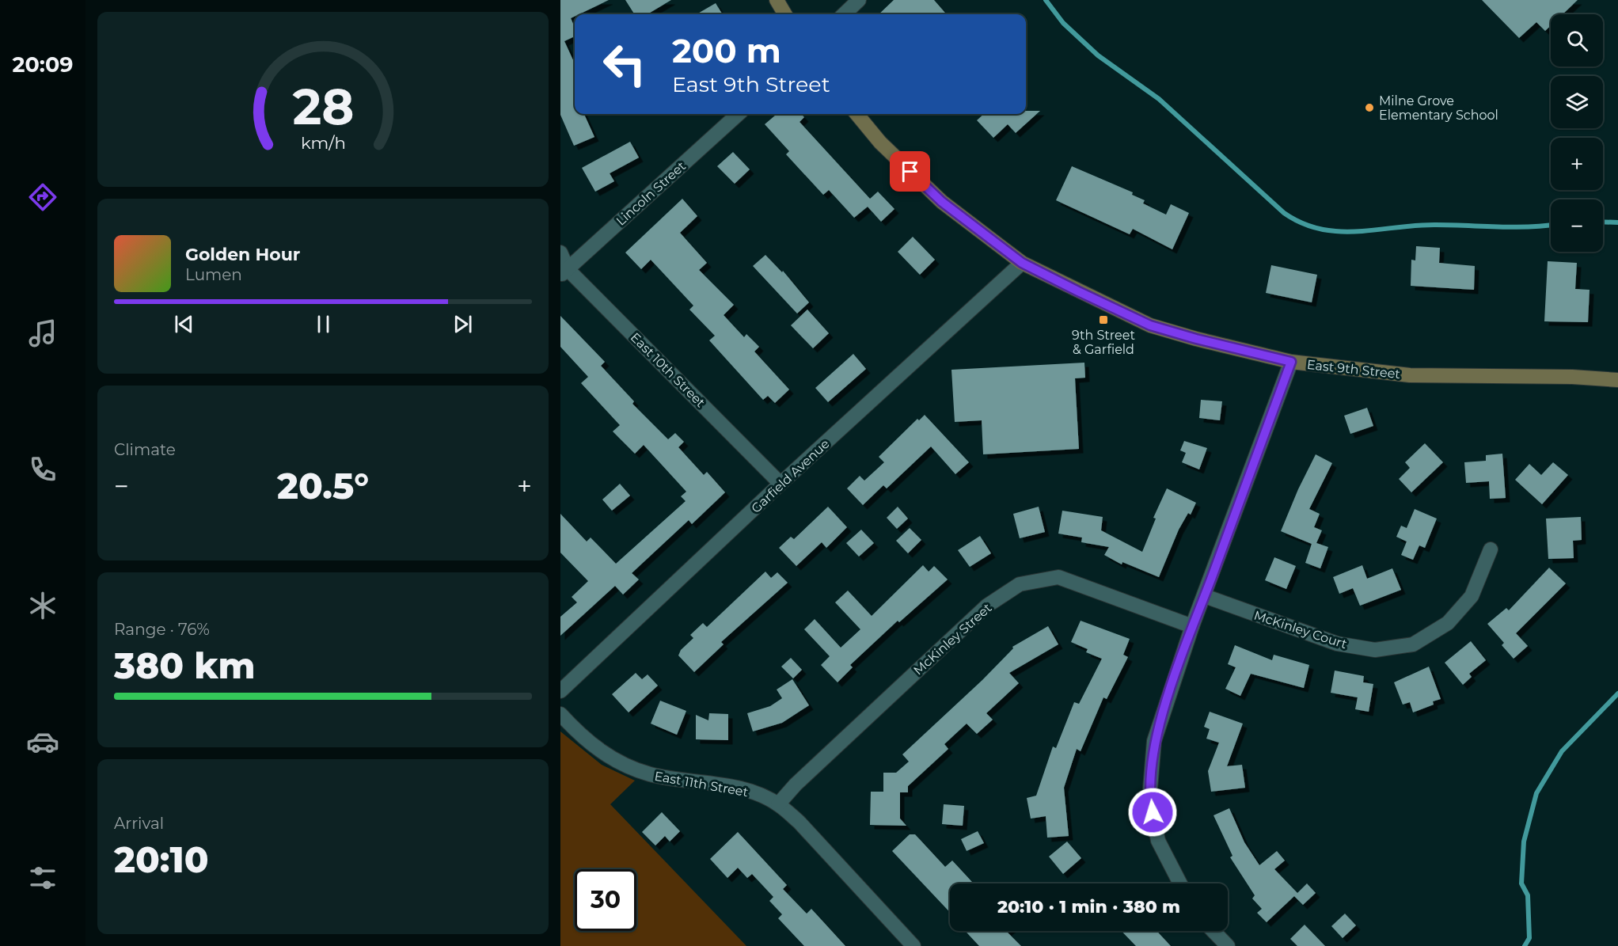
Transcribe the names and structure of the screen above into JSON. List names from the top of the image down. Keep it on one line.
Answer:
{"streets":{"main road":["East 9th Street"],"street":["Lincoln Street","East 10th Street","Garfield Avenue","McKinley Court","McKinley Street","East 11th Street"]},"crossings":[["Lincoln Street","East 10th Street"],["East 9th Street","Garfield Avenue"],["East 10th Street","Garfield Avenue"],["McKinley Street","East 11th Street"]],"places":{"other":["Milne Grove Elementary School"],"transit":["9th Street & Garfield"]},"page":{"tabs":"20:09","map_buttons":["+","−"],"turn":["200 m","East 9th Street"],"song":["Golden Hour","Lumen"],"tile":["Climate",["Range · 76%","380 km"],["Arrival","20:10"]],"heat":["−","20.5°","+"],"limit":"30","trip":"20:10 · 1 min · 380 m","gauge":["28","km/h"]}}
